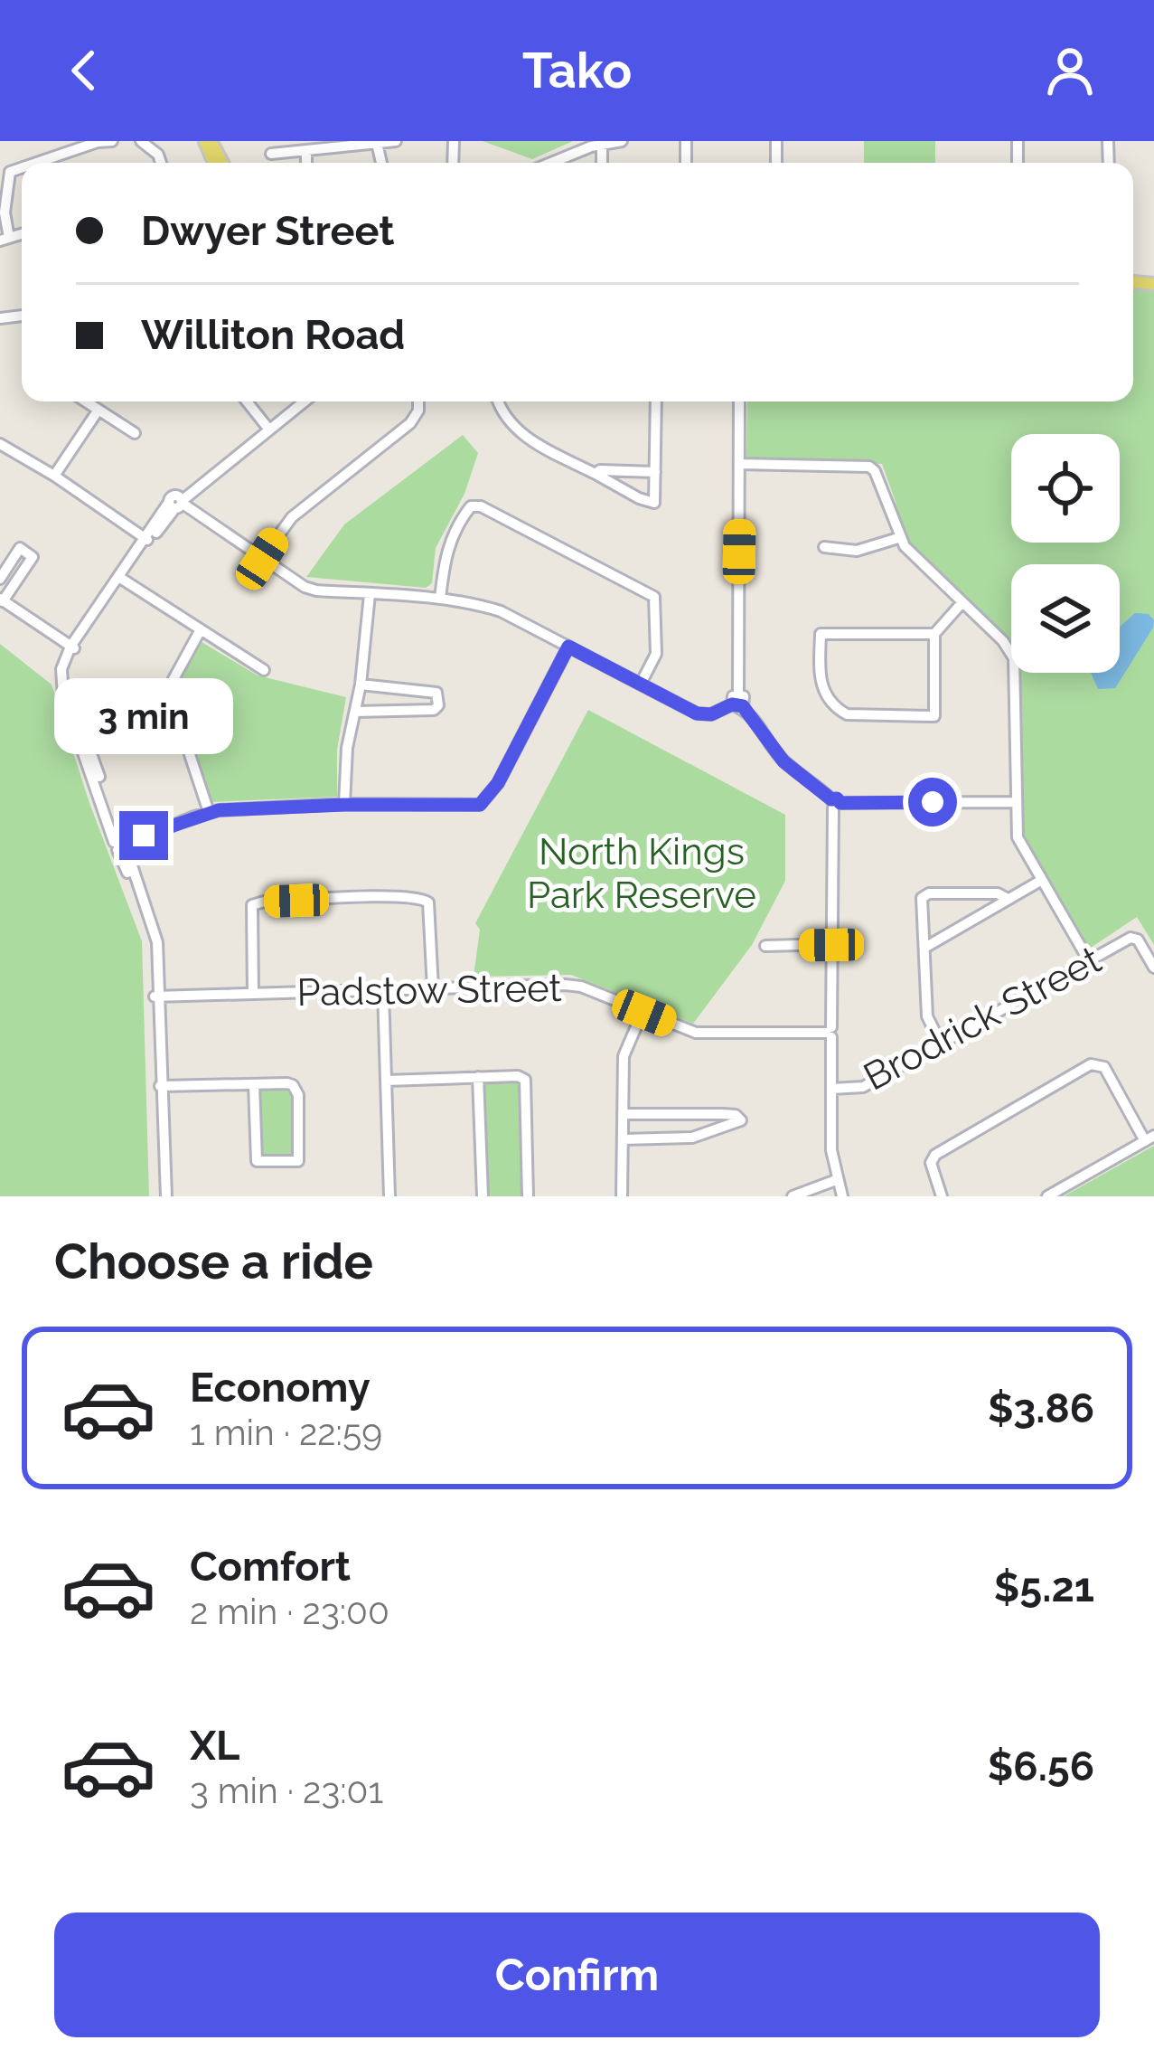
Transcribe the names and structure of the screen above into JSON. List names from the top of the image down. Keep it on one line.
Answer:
{"streets":{"street":["Padstow Street","Brodrick Street"]},"parks":["North Kings Park Reserve"],"page":{"header":"Tako","banner":["Dwyer Street","Williton Road"],"bubble":"3 min","heading":"Choose a ride","list":[{"name":"Economy","note":"1 min · 22:59","value":"$3.86"},{"name":"Comfort","note":"2 min · 23:00","value":"$5.21"},{"name":"XL","note":"3 min · 23:01","value":"$6.56"}],"buttons":"Confirm"}}
